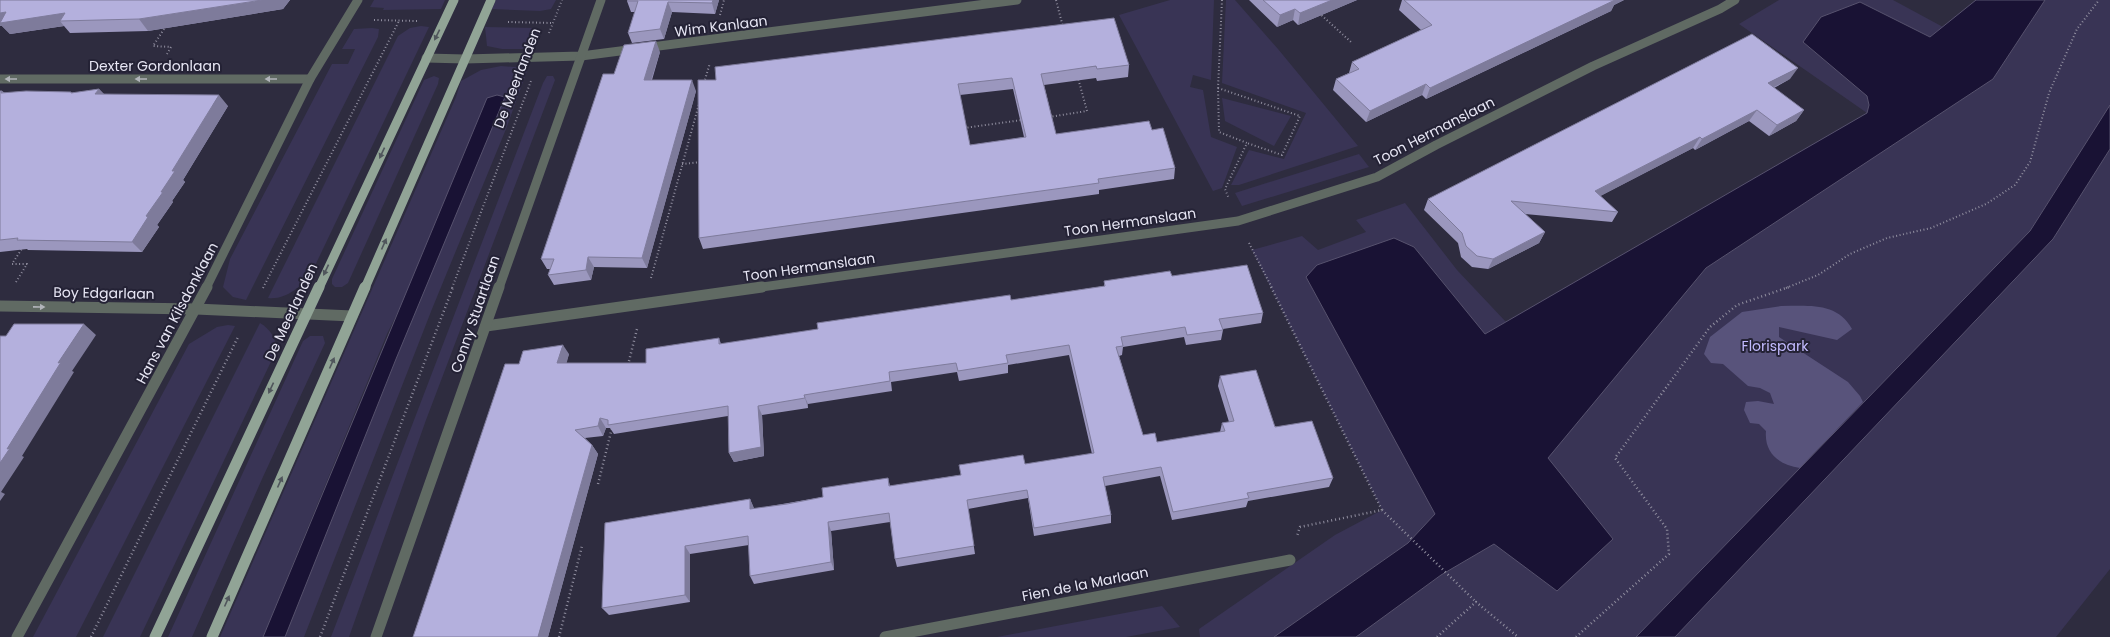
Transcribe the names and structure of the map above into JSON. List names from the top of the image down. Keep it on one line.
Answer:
{"streets":{"main road":["De Meerlanden"],"street":["Wim Kanlaan","Dexter Gordonlaan","Toon Hermanslaan","Boy Edgarlaan","Hans van Kilsdonklaan","Conny Stuartlaan","Fien de la Marlaan"]},"crossings":[["Wim Kanlaan","De Meerlanden"],["Wim Kanlaan","Conny Stuartlaan"],["Dexter Gordonlaan","Hans van Kilsdonklaan"],["De Meerlanden","Boy Edgarlaan"],["Toon Hermanslaan","Conny Stuartlaan"],["Boy Edgarlaan","Hans van Kilsdonklaan"]],"one_way":["Dexter Gordonlaan","Boy Edgarlaan"],"parks":["Florispark"]}
